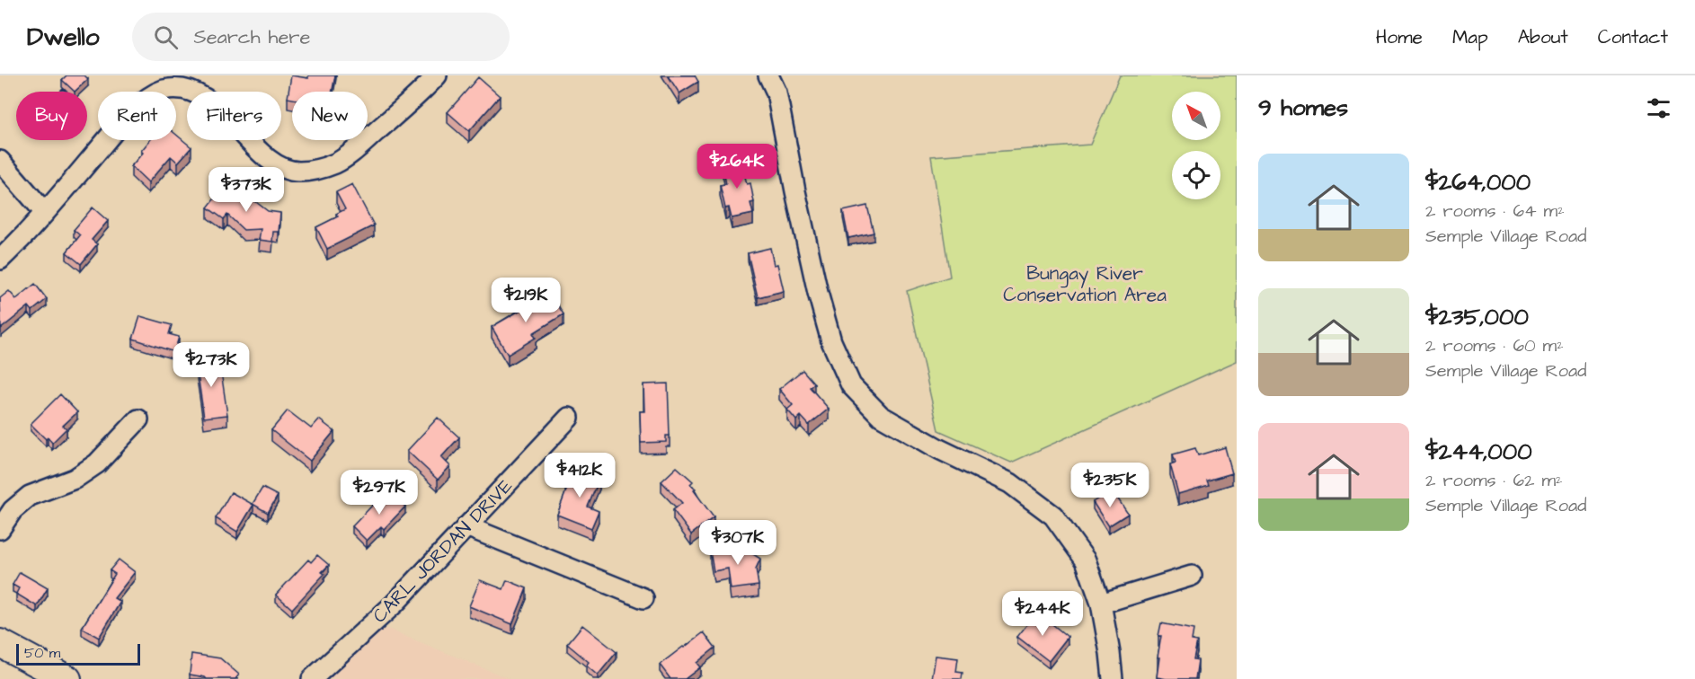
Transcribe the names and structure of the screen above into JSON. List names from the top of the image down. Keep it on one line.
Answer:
{"streets":{"street":["CARL JORDAN DRIVE"]},"parks":["Bungay River Conservation Area"],"scale_bar":"50 m","north":"top left","page":{"header":"Dwello","search":"Search here","nav":["Home","Map","About","Contact"],"heading":"9 homes","chip":["Buy","Rent","Filters","New"],"list":[{"name":"$264,000","note":"2 rooms · 64 m² · Semple Village Road"},{"name":"$235,000","note":"2 rooms · 60 m² · Semple Village Road"},{"name":"$244,000","note":"2 rooms · 62 m² · Semple Village Road"}],"price":["$264K","$373K","$219K","$273K","$412K","$235K","$297K","$307K","$244K"],"scale":"50 m"}}
